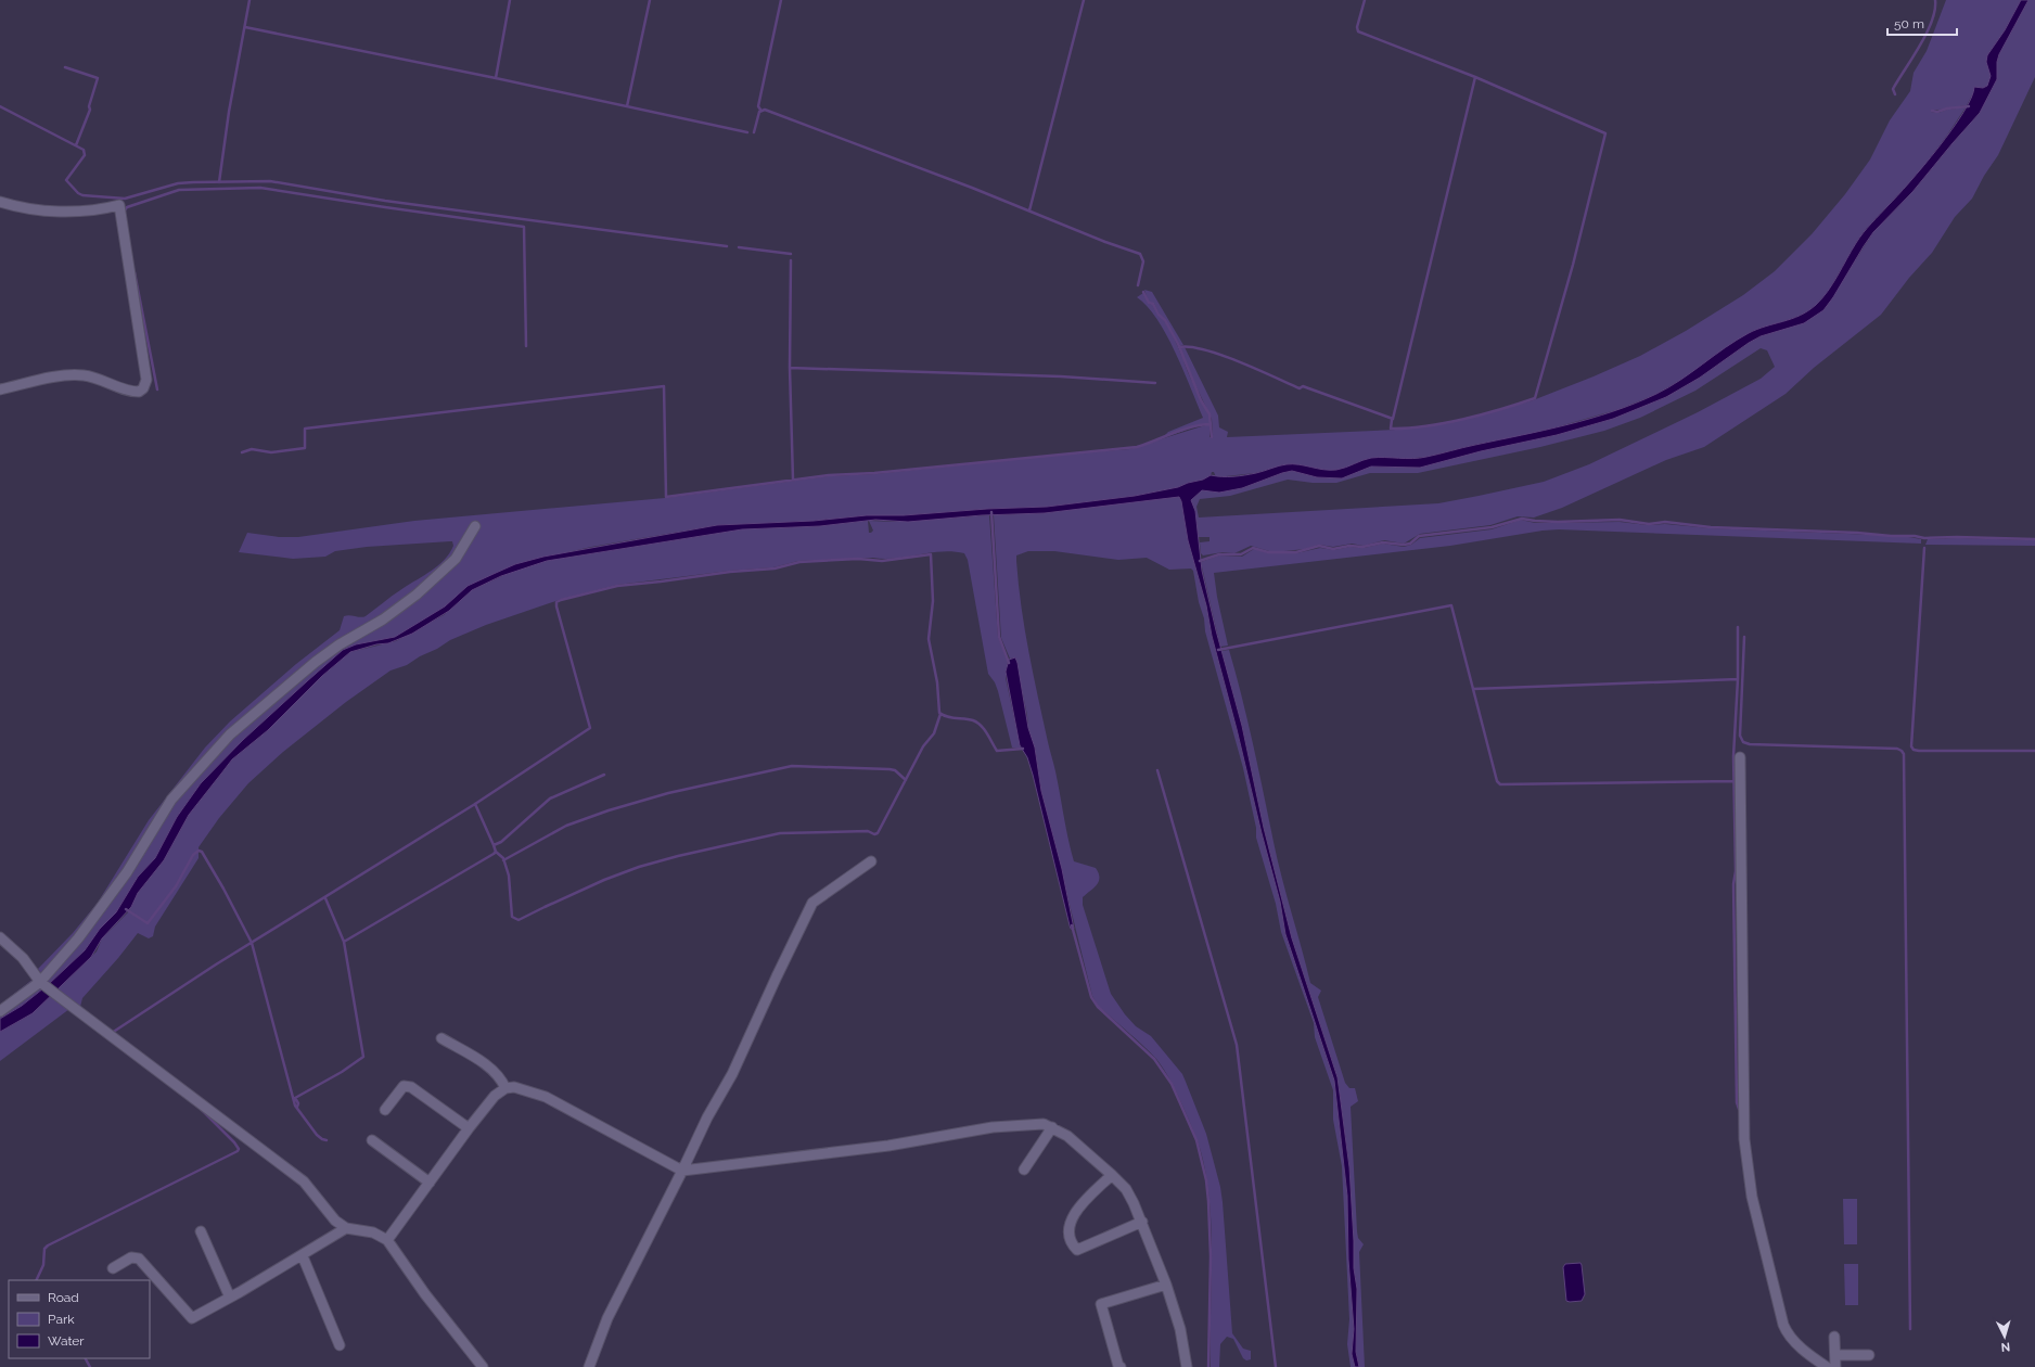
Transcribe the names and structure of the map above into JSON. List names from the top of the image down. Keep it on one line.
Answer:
{"legend":["Road","Park","Water"],"scale_bar":"50 m","north":"bottom"}
